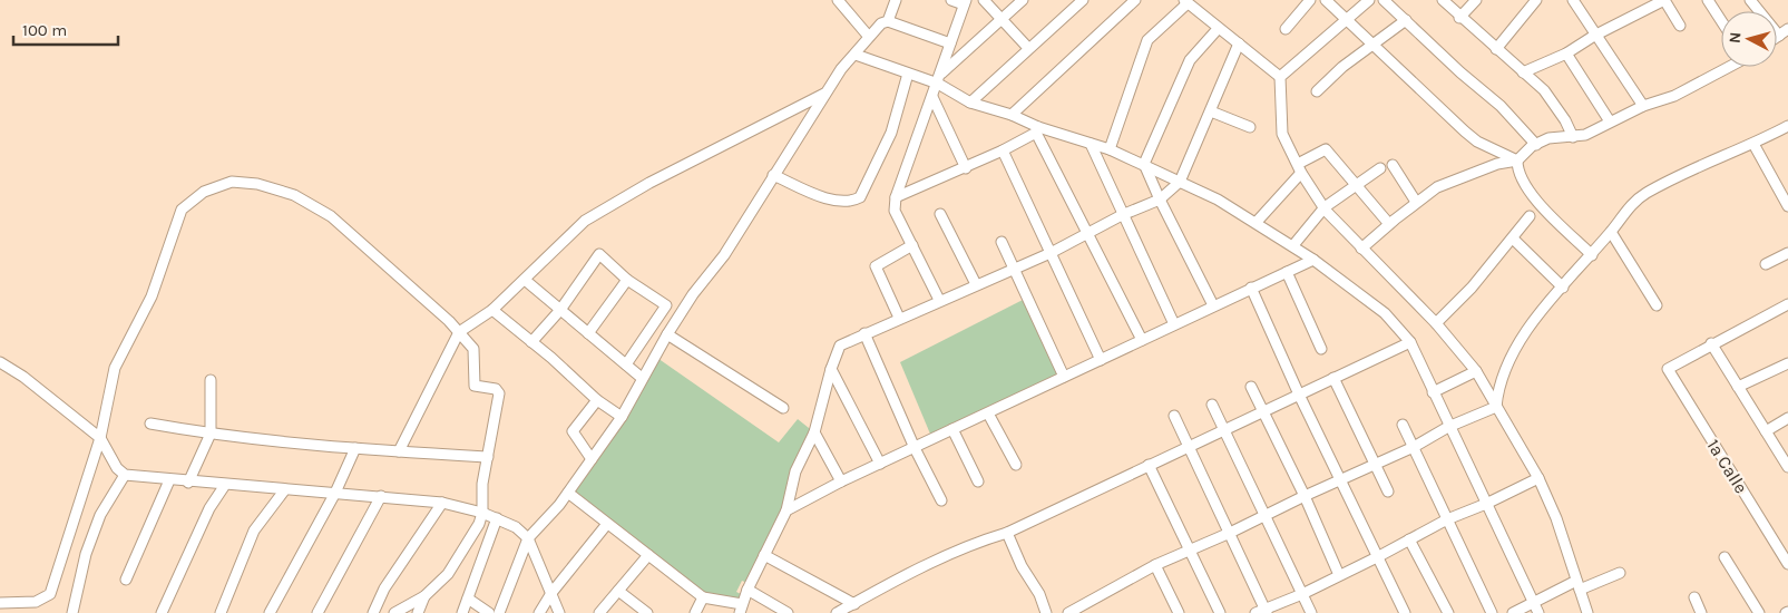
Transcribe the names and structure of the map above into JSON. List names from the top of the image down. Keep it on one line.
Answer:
{"streets":{"street":["1a Calle"]},"scale_bar":"100 m","north":"left"}
